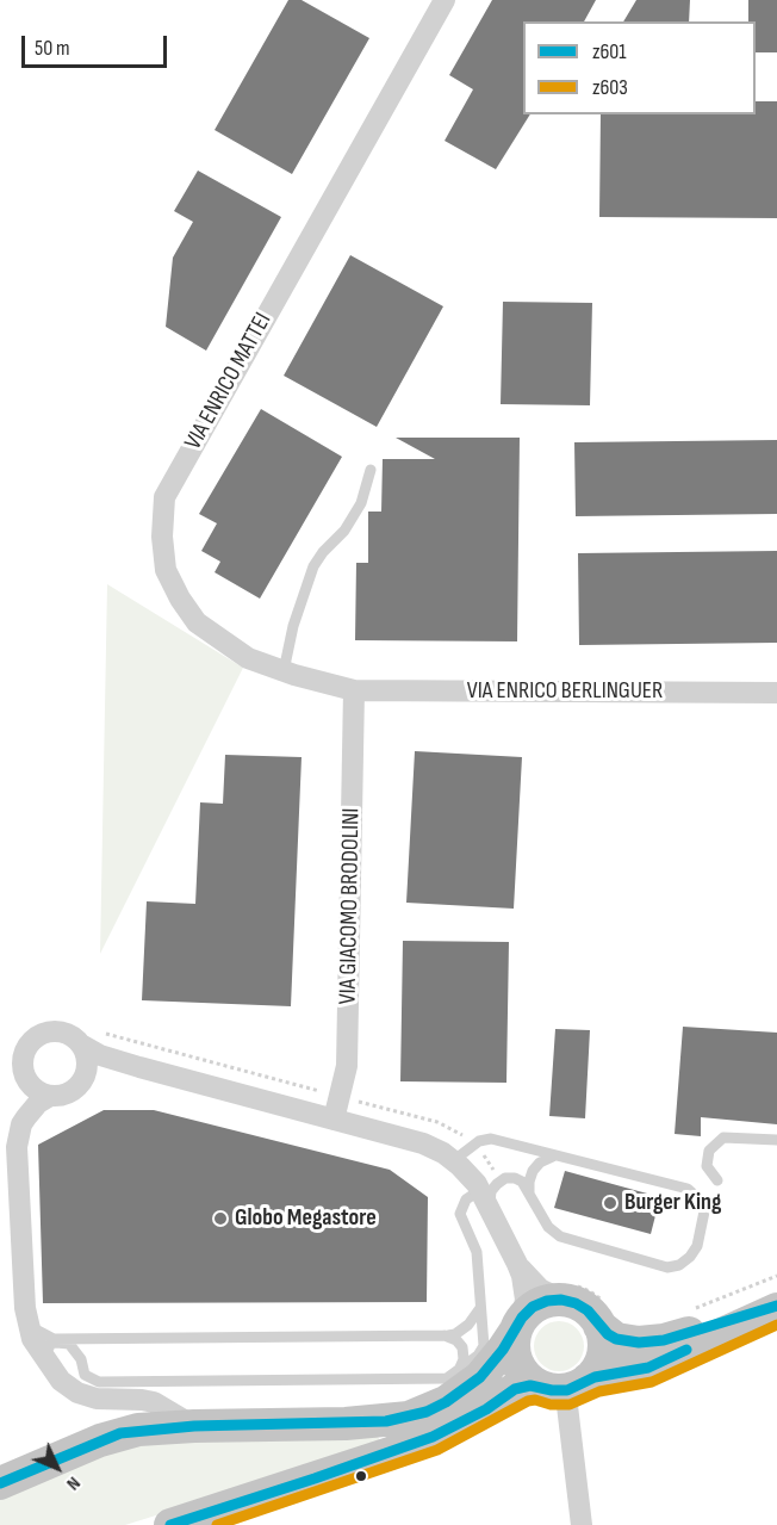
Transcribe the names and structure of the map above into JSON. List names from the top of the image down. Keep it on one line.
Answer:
{"streets":{"street":["VIA ENRICO MATTEI","VIA ENRICO BERLINGUER","VIA GIACOMO BRODOLINI"]},"crossings":[["VIA ENRICO MATTEI","VIA ENRICO BERLINGUER"],["VIA ENRICO MATTEI","VIA GIACOMO BRODOLINI"],["VIA ENRICO BERLINGUER","VIA GIACOMO BRODOLINI"]],"places":["Burger King","Globo Megastore"],"lines":["transit line z601","transit line z603"],"legend":["z601","z603"],"scale_bar":"50 m","north":"bottom right"}
